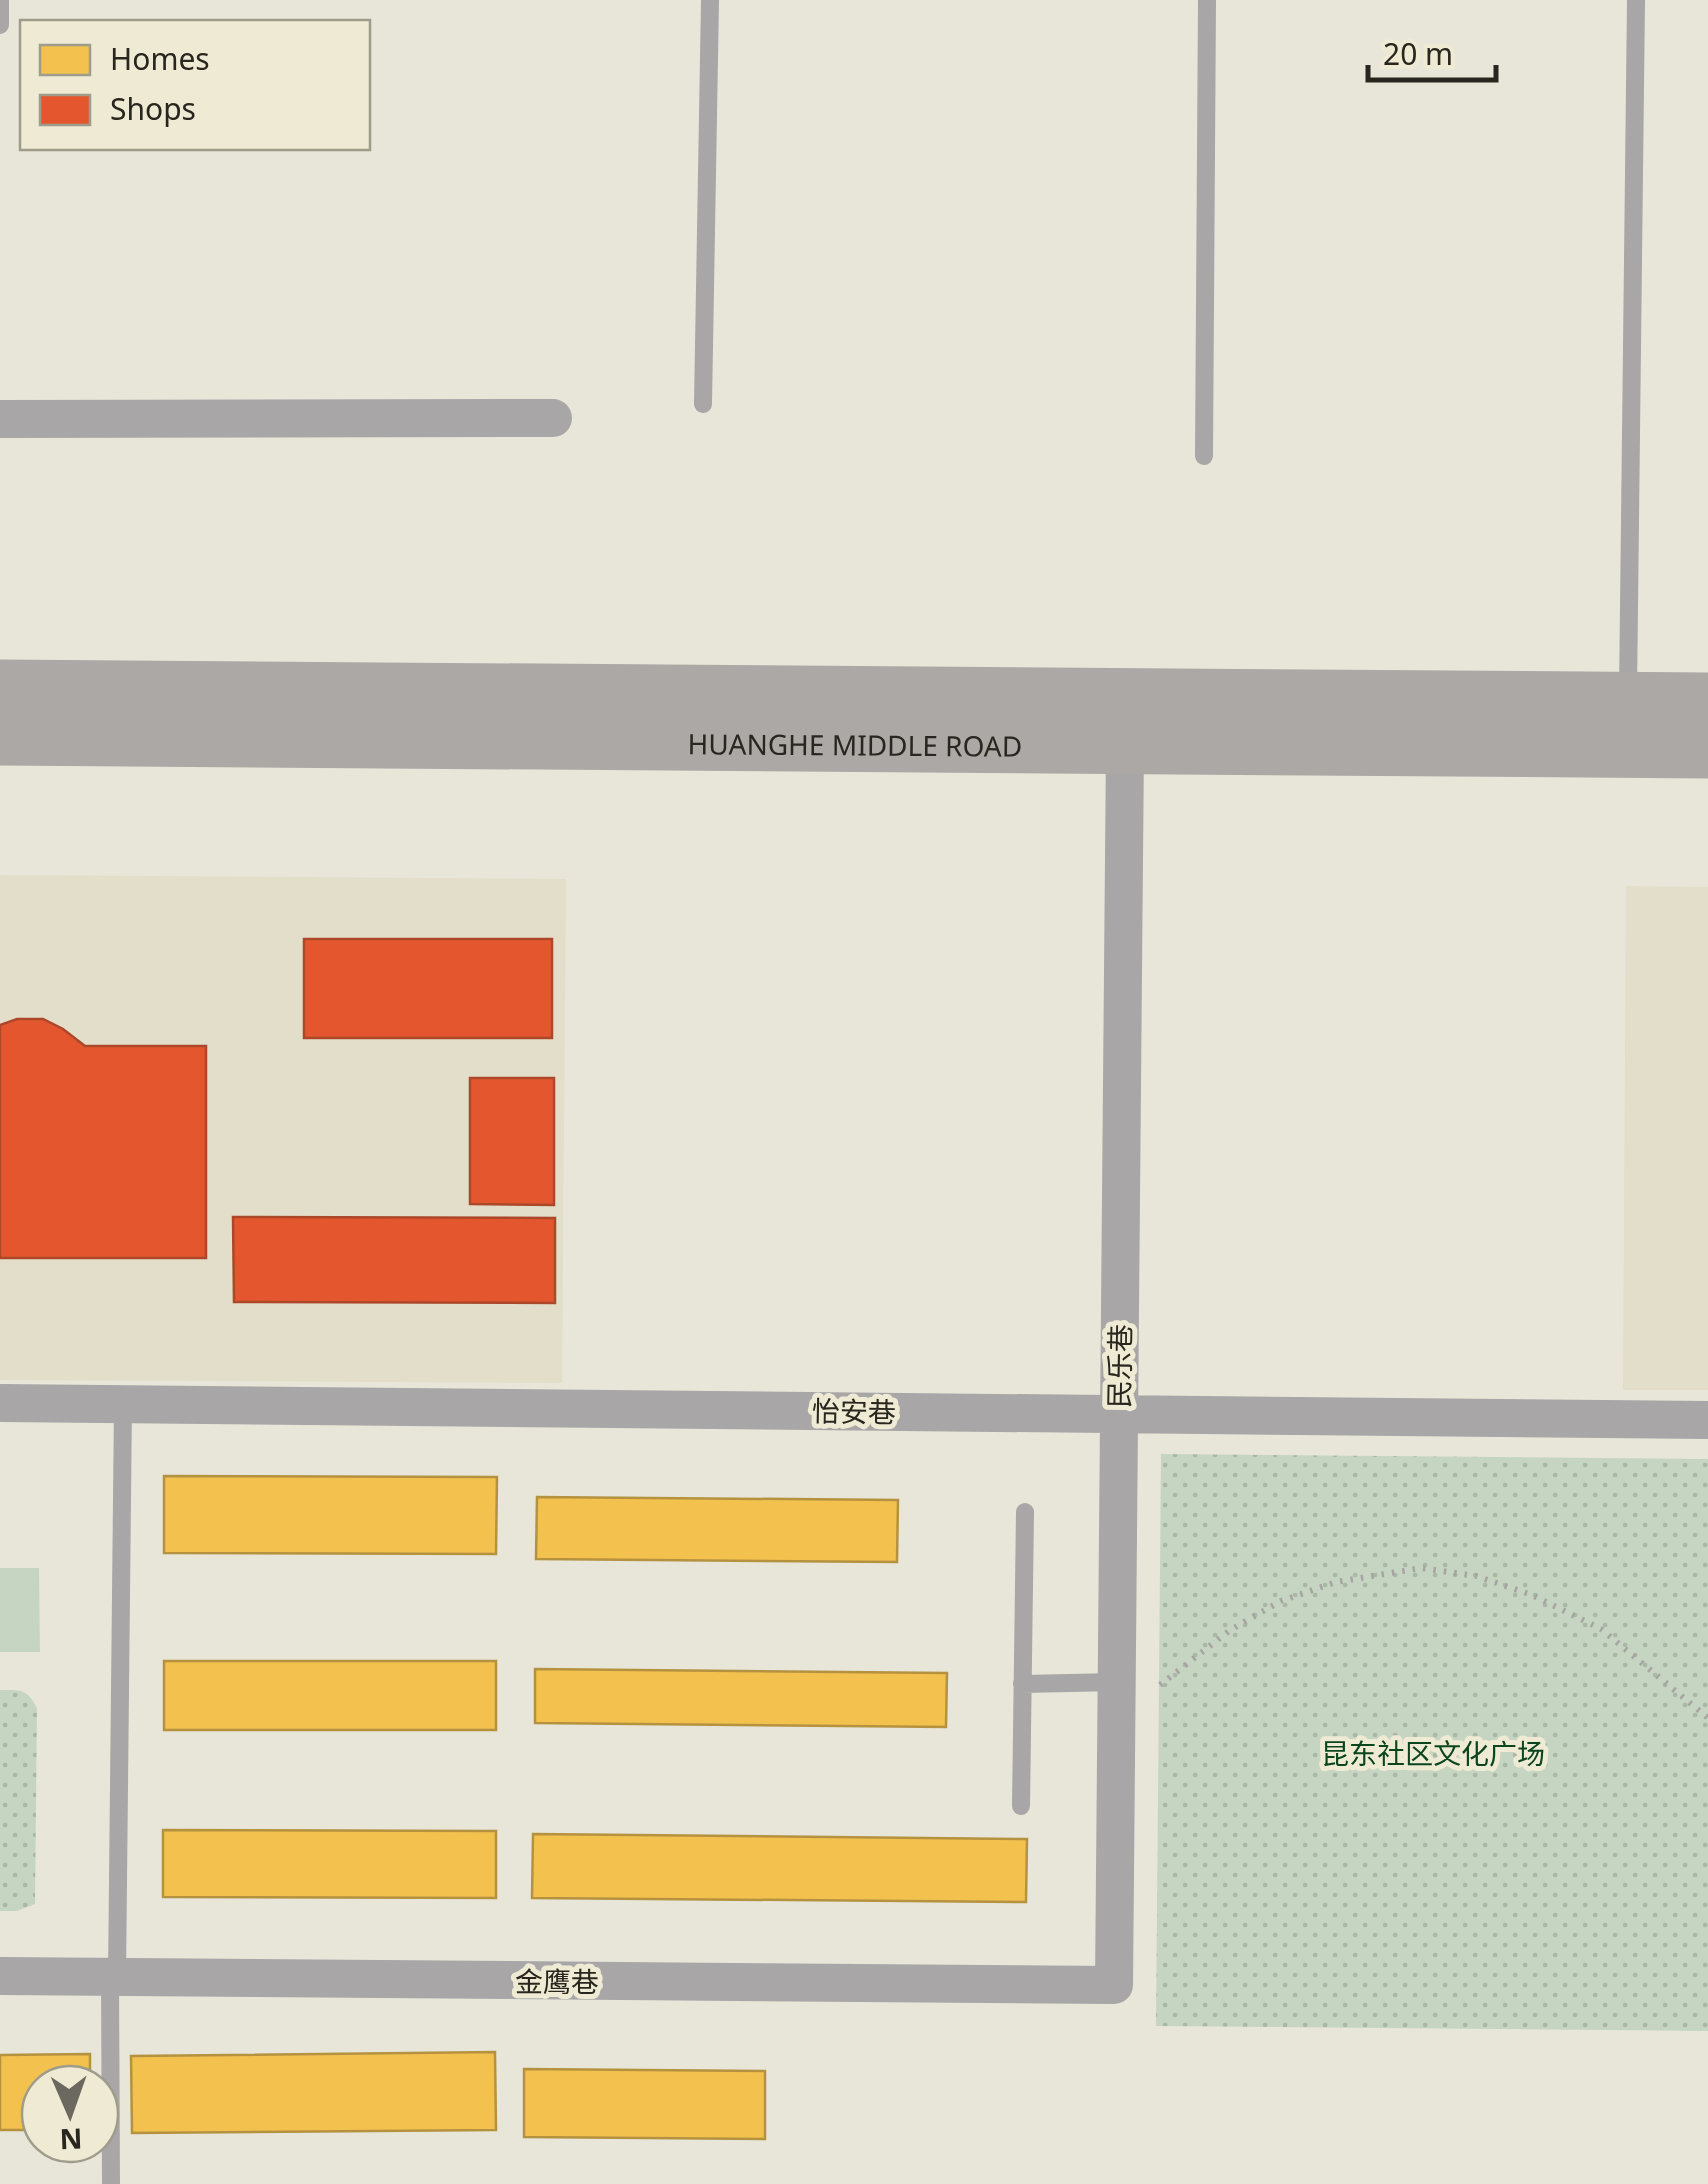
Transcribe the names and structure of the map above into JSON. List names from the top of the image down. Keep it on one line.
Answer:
{"streets":{"main road":["HUANGHE MIDDLE ROAD"],"street":["民乐巷","怡安巷","金鹰巷"]},"crossings":[["HUANGHE MIDDLE ROAD","民乐巷"],["民乐巷","怡安巷"],["民乐巷","金鹰巷"]],"parks":["昆东社区文化广场"],"legend":["Homes","Shops"],"scale_bar":"20 m","north":"bottom"}
